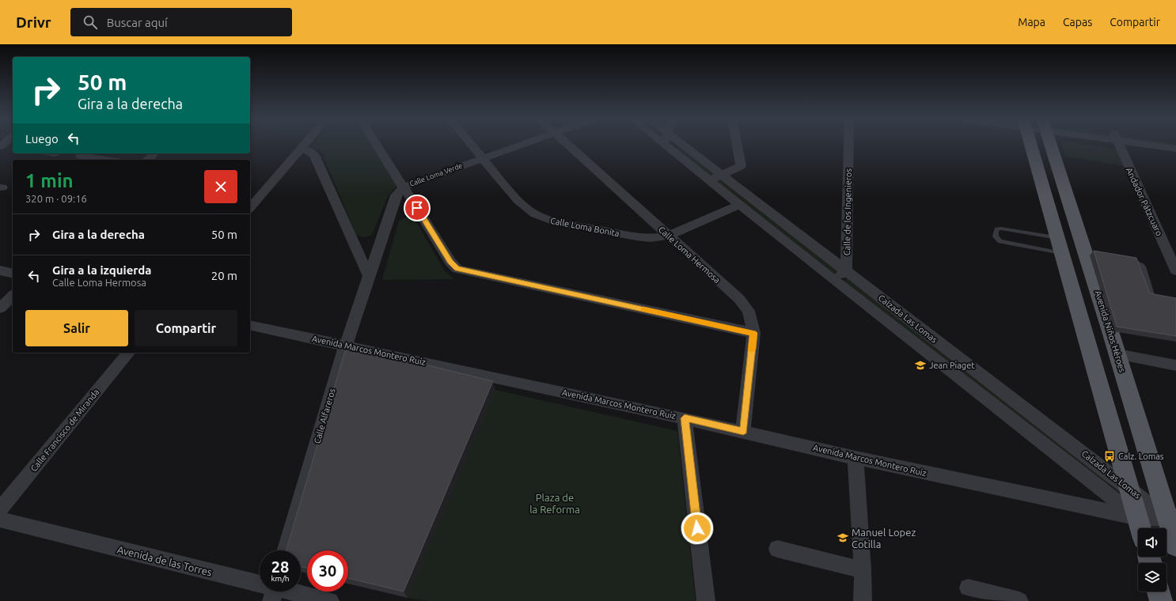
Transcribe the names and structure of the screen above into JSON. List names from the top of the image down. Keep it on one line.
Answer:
{"streets":{"main road":["Avenida Niños Héroes"],"street":["Calle Loma Verde","Andador Pátzcuaro","Calle de los Ingenieros","Calle Loma Bonita","Calle Loma Hermosa","Calzada Las Lomas","Avenida Marcos Montero Ruiz","Calle Alfareros","Calle Francisco de Miranda","Avenida de las Torres"]},"crossings":[["Calle Loma Verde","Calle Loma Bonita"],["Calle Loma Verde","Calle Alfareros"],["Calle de los Ingenieros","Calzada Las Lomas"],["Calle Loma Bonita","Calle Loma Hermosa"],["Calle Loma Bonita","Calzada Las Lomas"],["Calle Loma Hermosa","Avenida Marcos Montero Ruiz"],["Calzada Las Lomas","Avenida Niños Héroes"],["Calzada Las Lomas","Avenida Marcos Montero Ruiz"],["Avenida Niños Héroes","Avenida Marcos Montero Ruiz"],["Avenida Marcos Montero Ruiz","Calle Alfareros"]],"parks":["Plaza de la Reforma"],"places":{"school or university":["Jean Piaget","Manuel Lopez Cotilla"],"bus stop":["Calz. Lomas"]},"page":{"header":"Drivr","search":"Buscar aquí","nav":["Mapa","Capas","Compartir"],"turn":["50 m","Gira a la derecha"],"then":"Luego","heading":["1 min","320 m · 09:16"],"list":[{"name":"Gira a la derecha","value":"50 m"},{"name":"Gira a la izquierda","note":"Calle Loma Hermosa","value":"20 m"}],"buttons":["Salir","Compartir"],"speed":"28 km/h","limit":"30"}}
